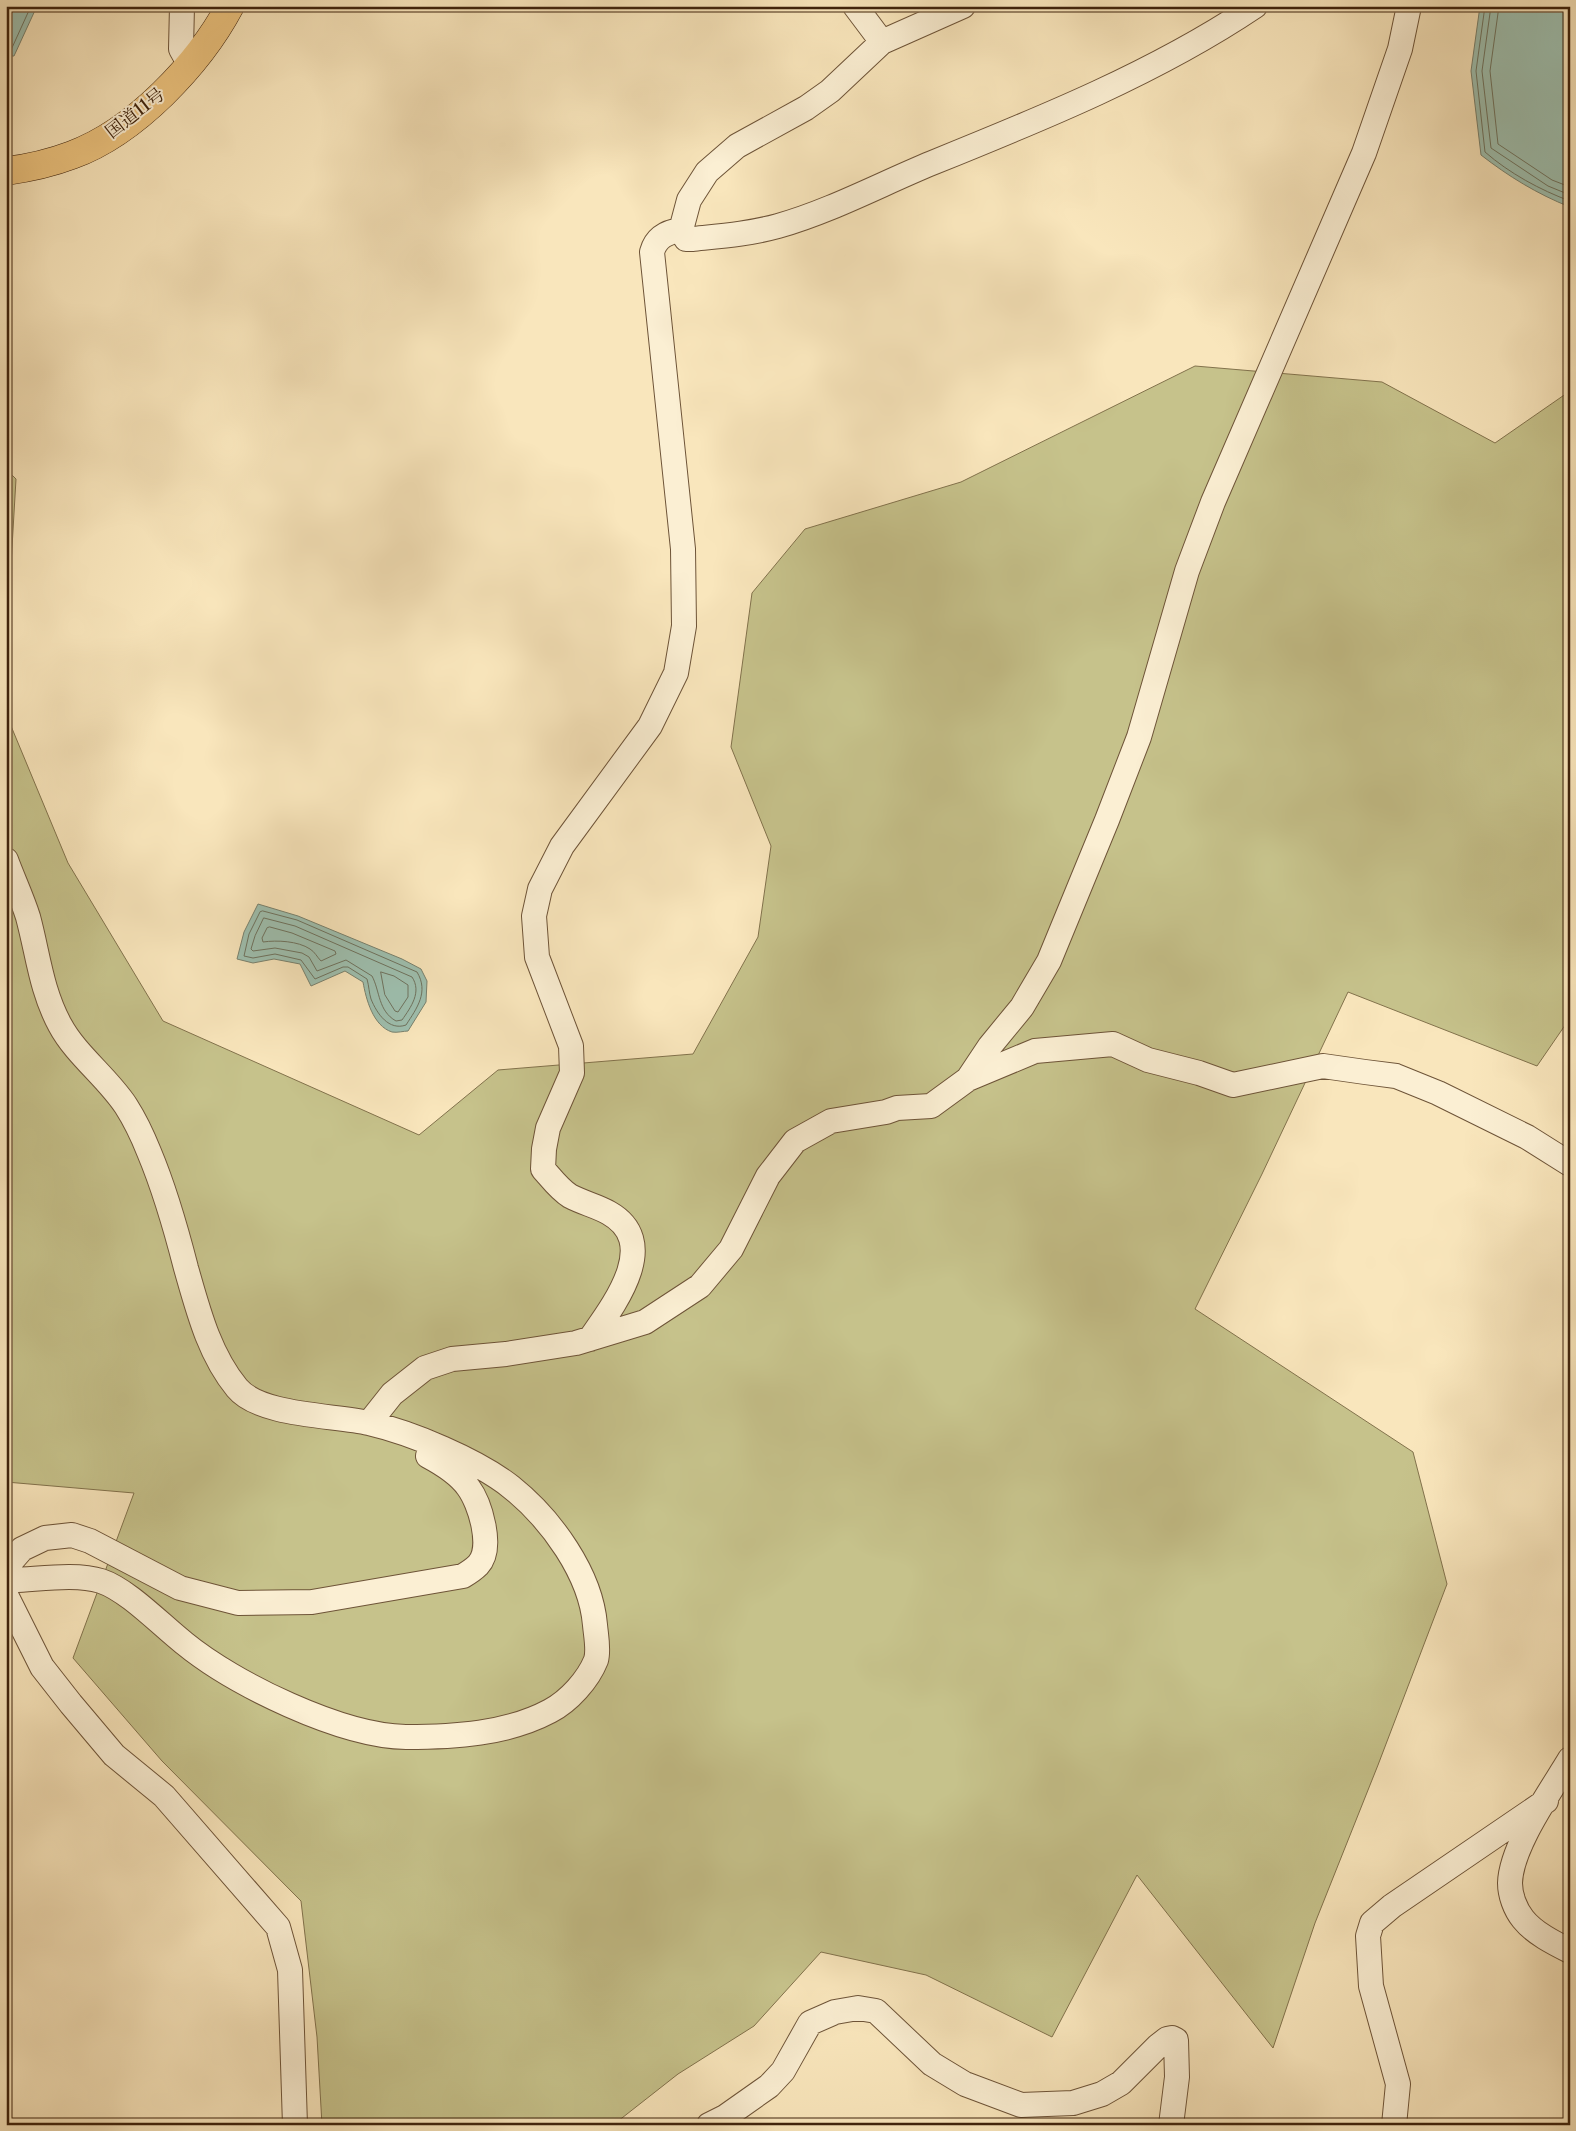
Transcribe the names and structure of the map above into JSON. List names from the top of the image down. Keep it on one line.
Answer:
{"streets":{"highway":["国道11号"]}}
